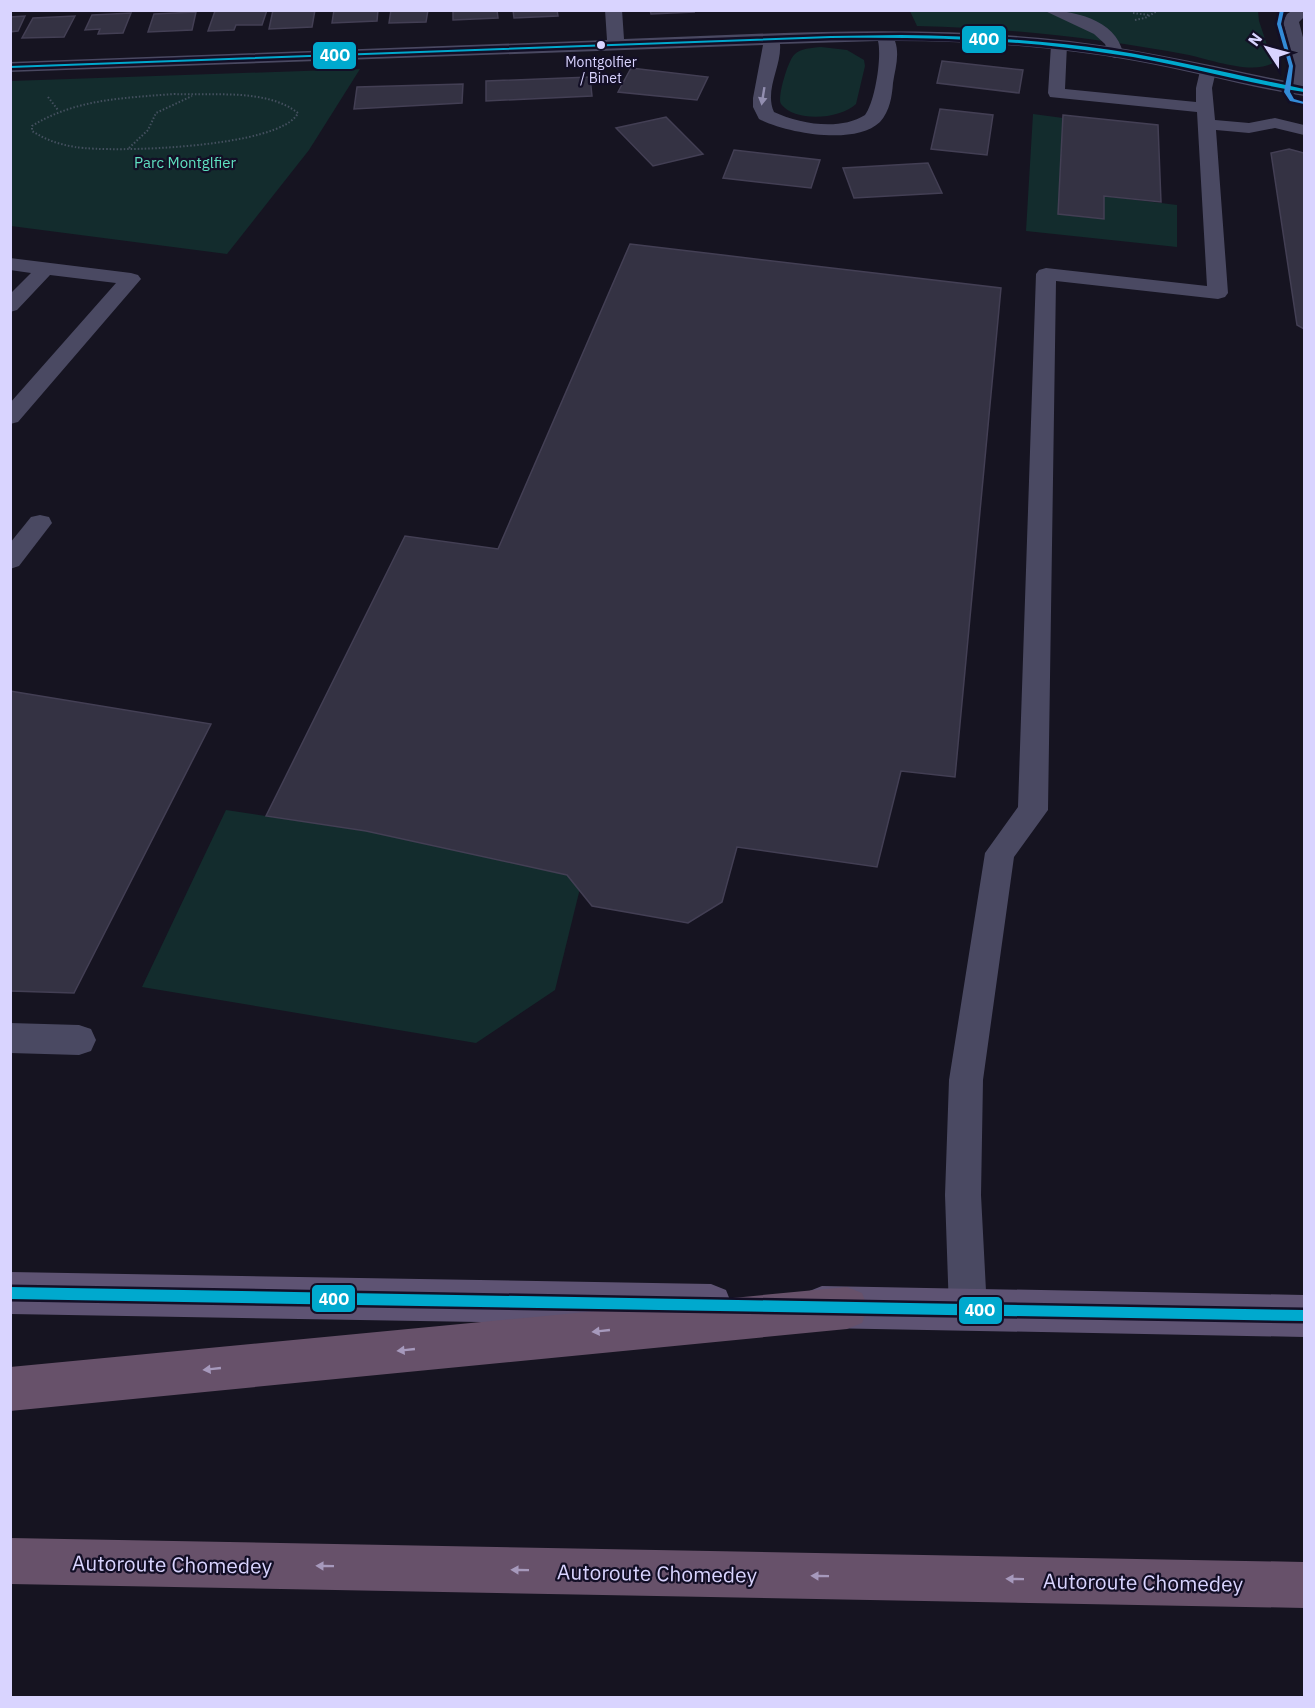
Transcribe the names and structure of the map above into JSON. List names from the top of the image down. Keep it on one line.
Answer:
{"streets":{"highway":["Autoroute Chomedey"]},"parks":["Parc Montglfier"],"places":["Montgolfier / Binet"],"lines":["transit line 40O"],"north":"top left"}
